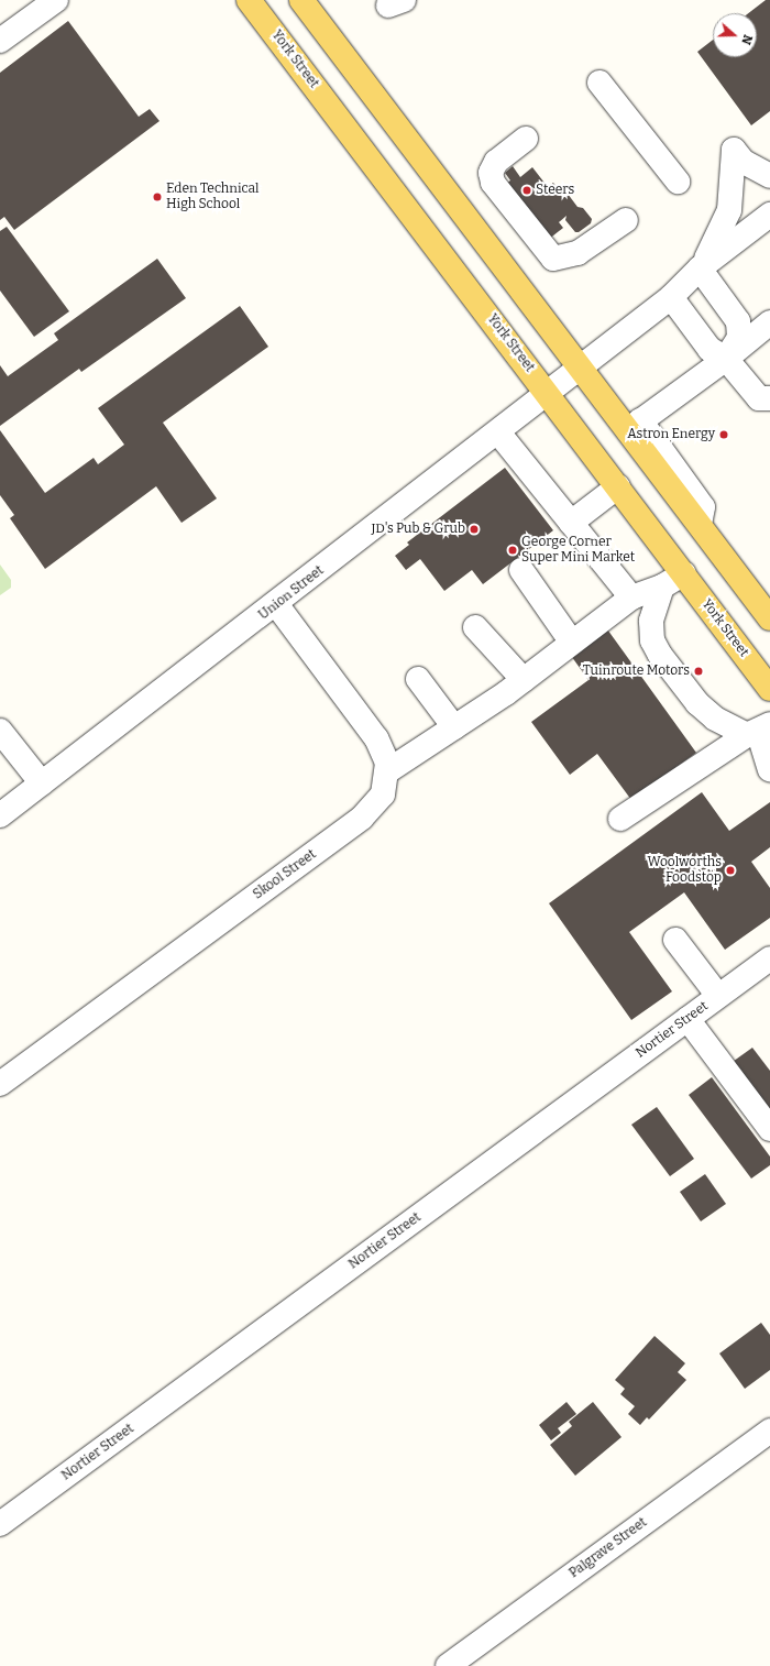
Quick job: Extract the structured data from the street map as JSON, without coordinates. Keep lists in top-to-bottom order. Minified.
{"streets":{"main road":["York Street"],"street":["Union Street","Skool Street","Nortier Street","Palgrave Street"]},"crossings":[["York Street","Union Street"],["Union Street","Skool Street"]],"places":["Steers","Eden Technical High School","Astron Energy","JD's Pub & Grub","George Corner Super Mini Market","Tuinroute Motors","Woolworths Foodstop"],"north":"right"}
